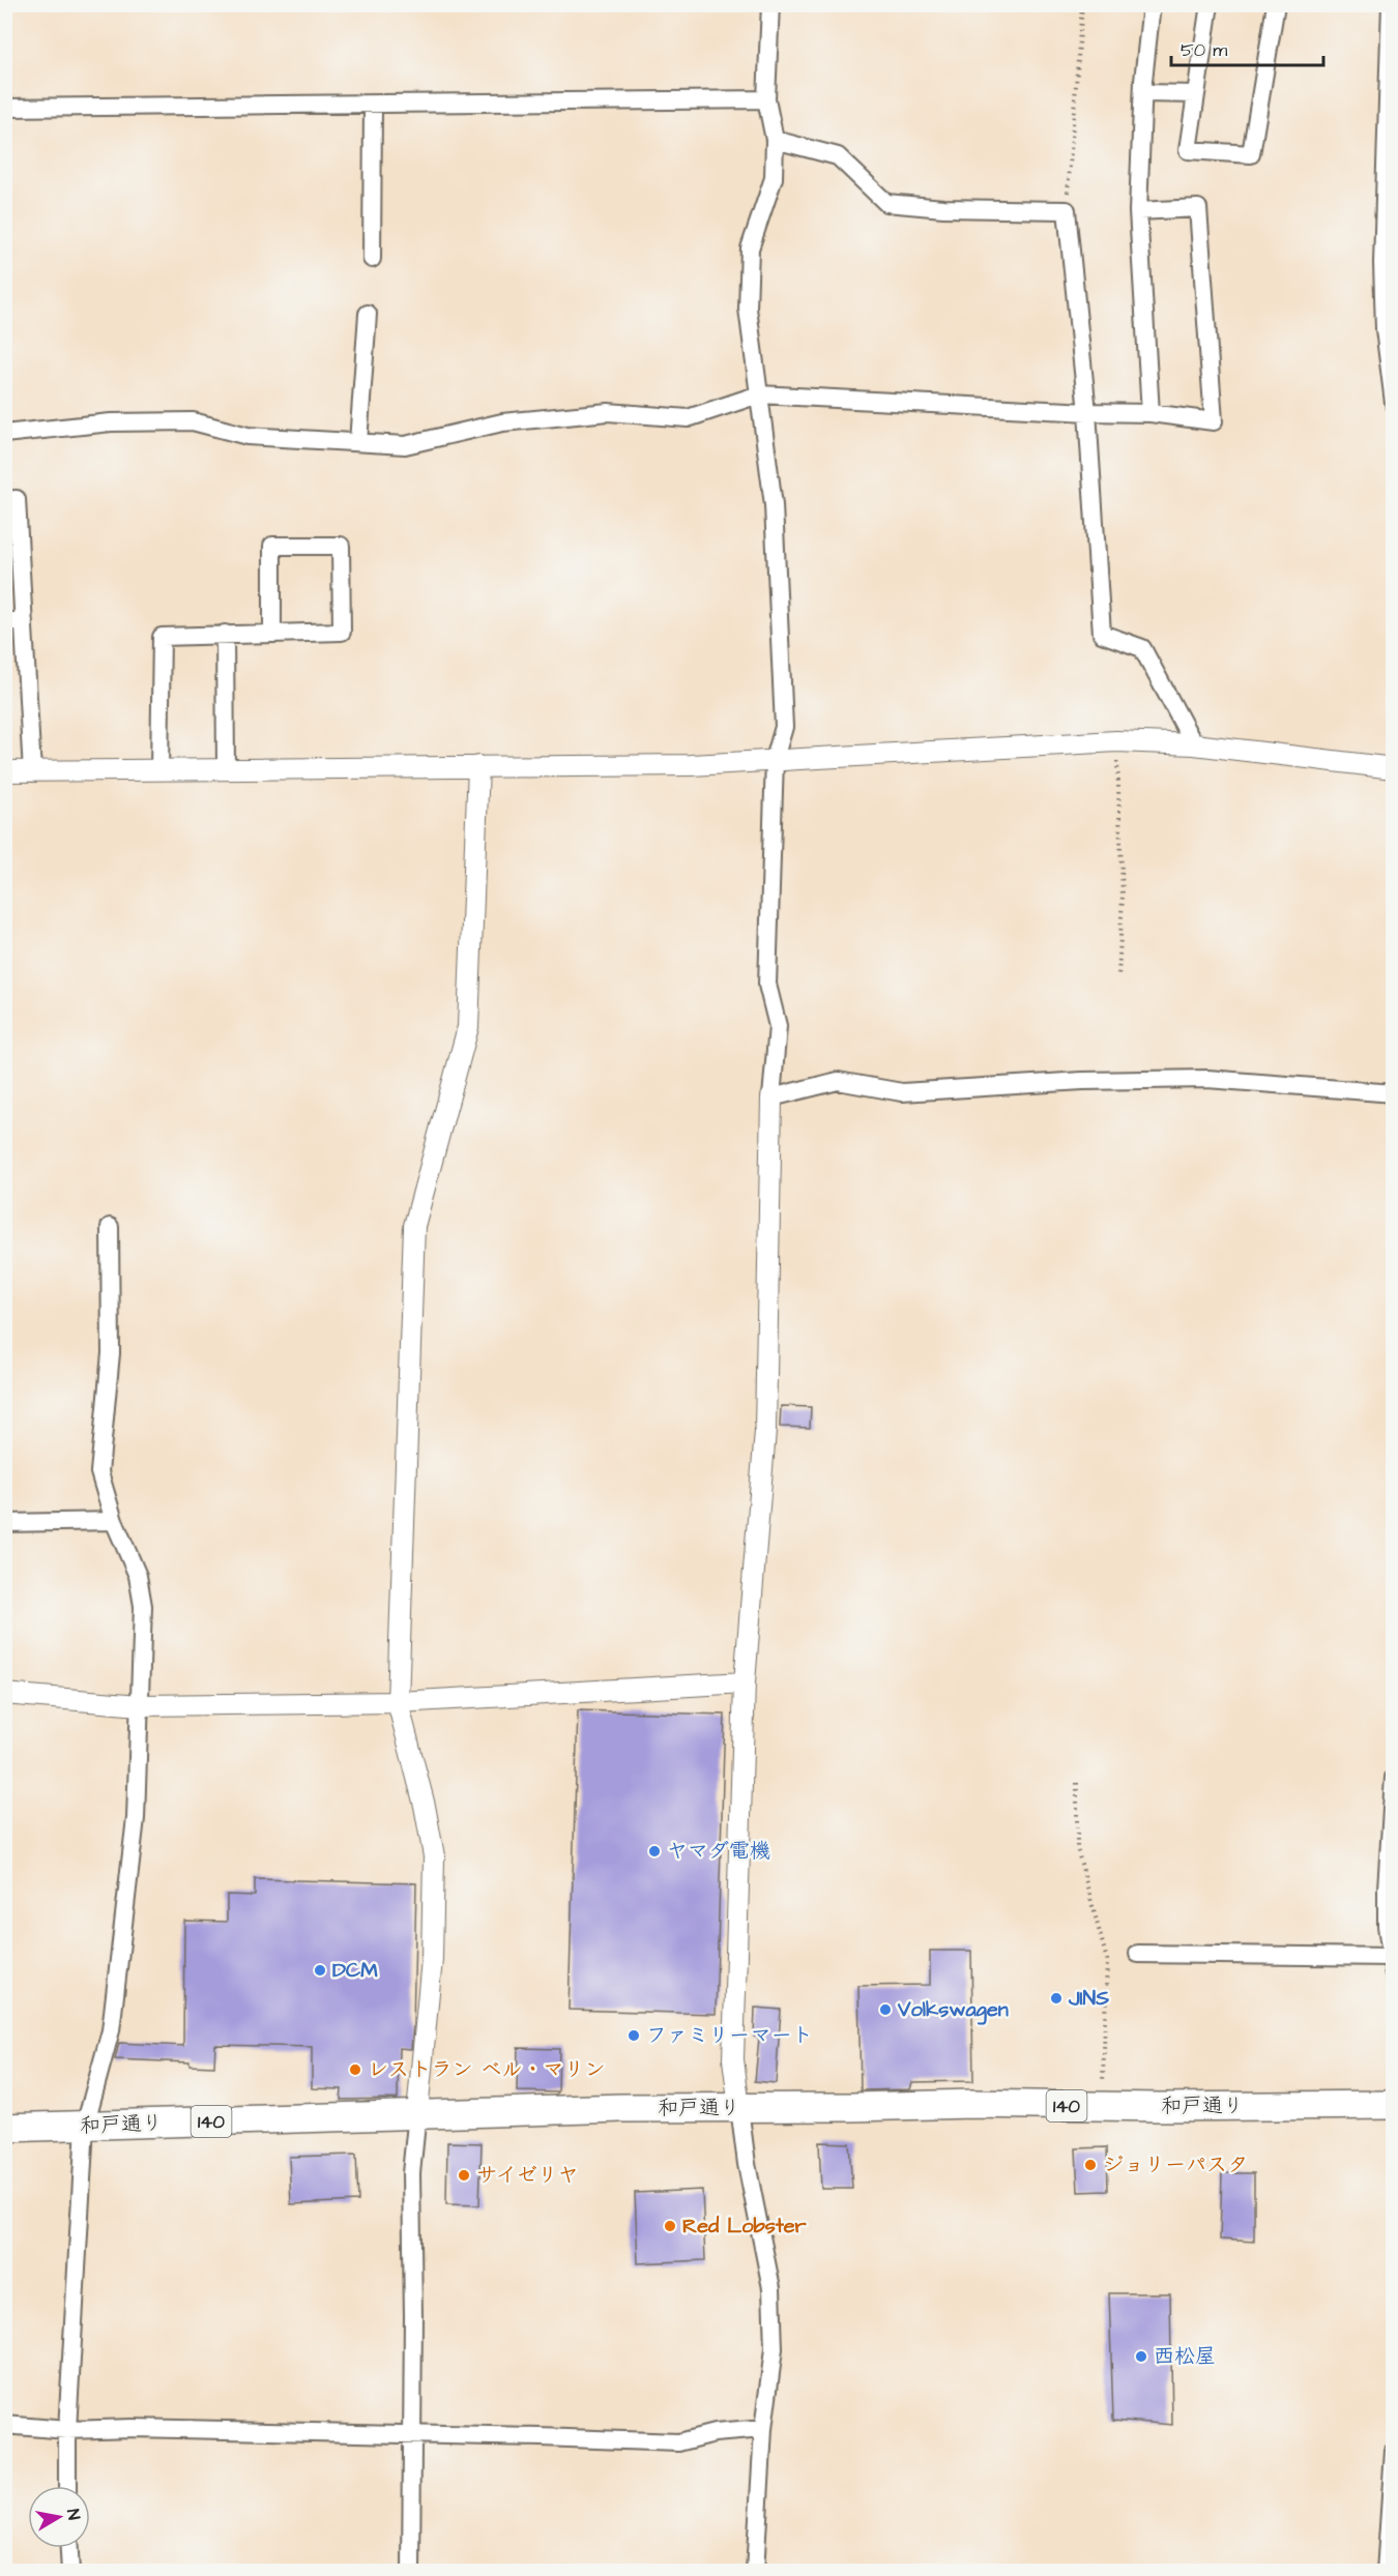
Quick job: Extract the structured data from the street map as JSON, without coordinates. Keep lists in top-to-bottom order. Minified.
{"streets":{"highway":["140","和戸通り"]},"places":["ヤマダ電機","DCM","JINS","Volkswagen","ファミリーマート","レストラン ベル・マリン","ジョリーパスタ","サイゼリヤ","Red Lobster","西松屋"],"scale_bar":"50 m","north":"right"}
